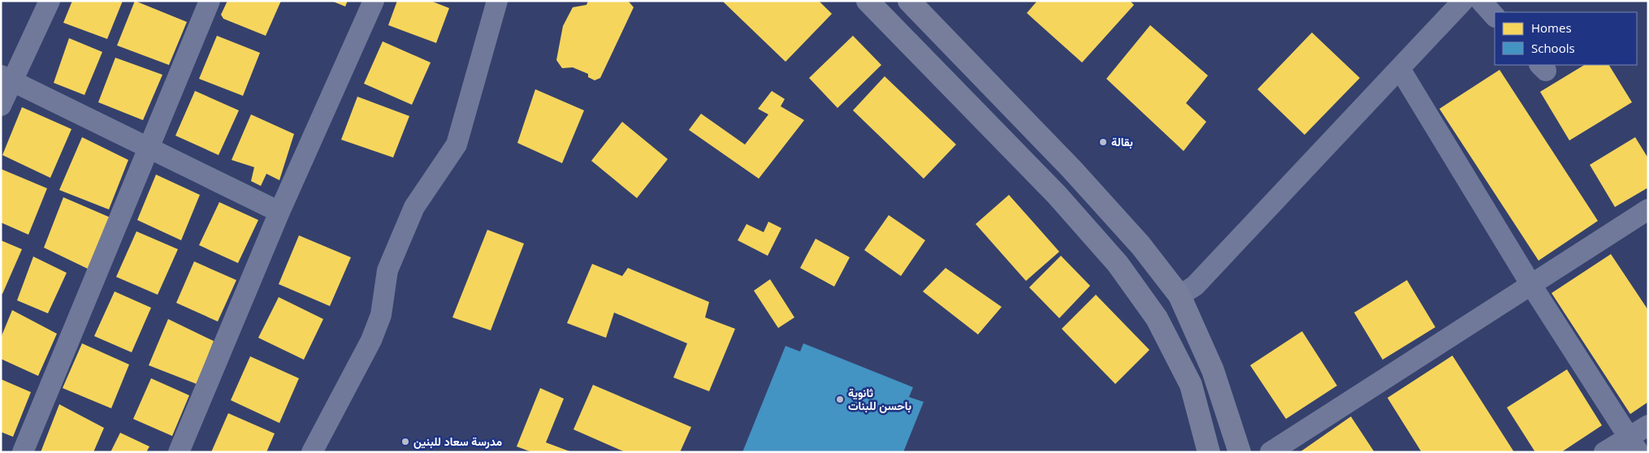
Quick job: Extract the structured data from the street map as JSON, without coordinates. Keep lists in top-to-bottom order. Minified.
{"places":["بقالة","ثانوية باحسن للبنات","مدرسة سعاد للبنين"],"legend":["Homes","Schools"]}
